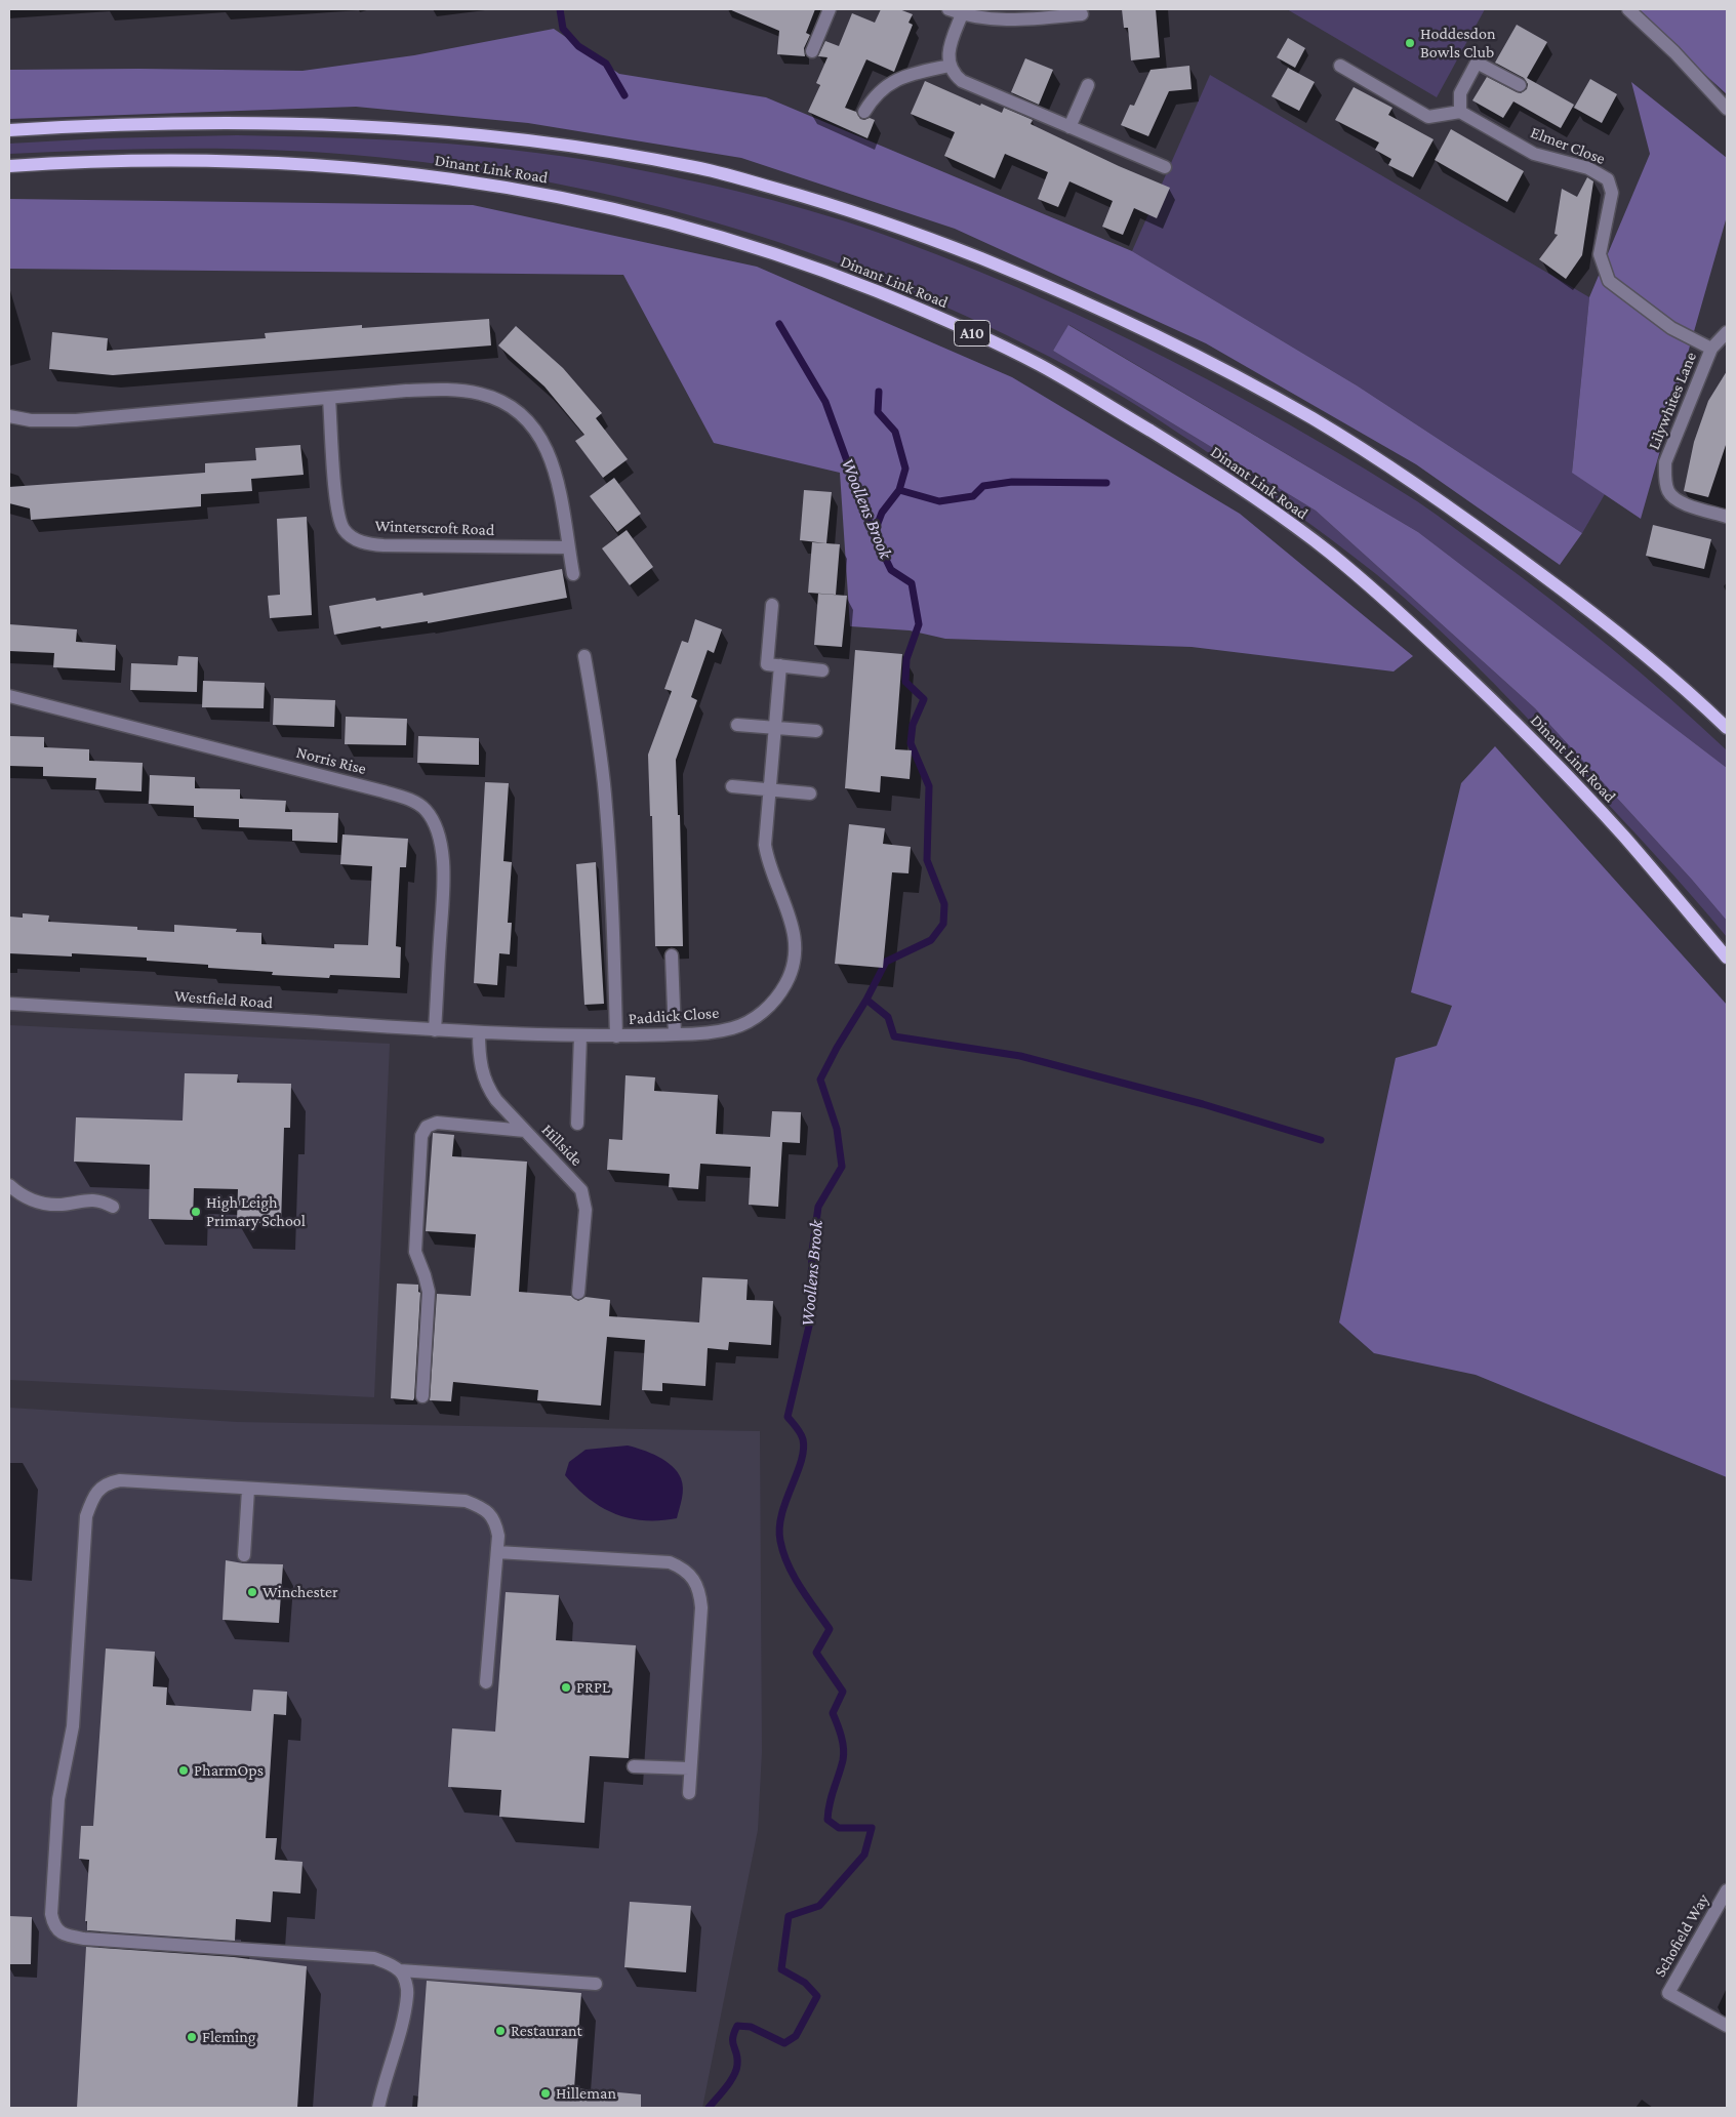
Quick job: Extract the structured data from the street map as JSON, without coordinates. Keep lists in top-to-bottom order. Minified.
{"streets":{"main road":["Dinant Link Road","A10"],"street":["Elmer Close","Lilywhites Lane","Winterscroft Road","Norris Rise","Westfield Road","Paddick Close","Hillside","Schofield Way"]},"crossings":[["Elmer Close","Lilywhites Lane"],["Norris Rise","Westfield Road"],["Norris Rise","Paddick Close"],["Westfield Road","Paddick Close"],["Paddick Close","Hillside"]],"water":["Woollens Brook"],"places":["Hoddesdon Bowls Club","High Leigh Primary School","Winchester","PRPL","PharmOps","Restaurant","Fleming","Hilleman"]}
